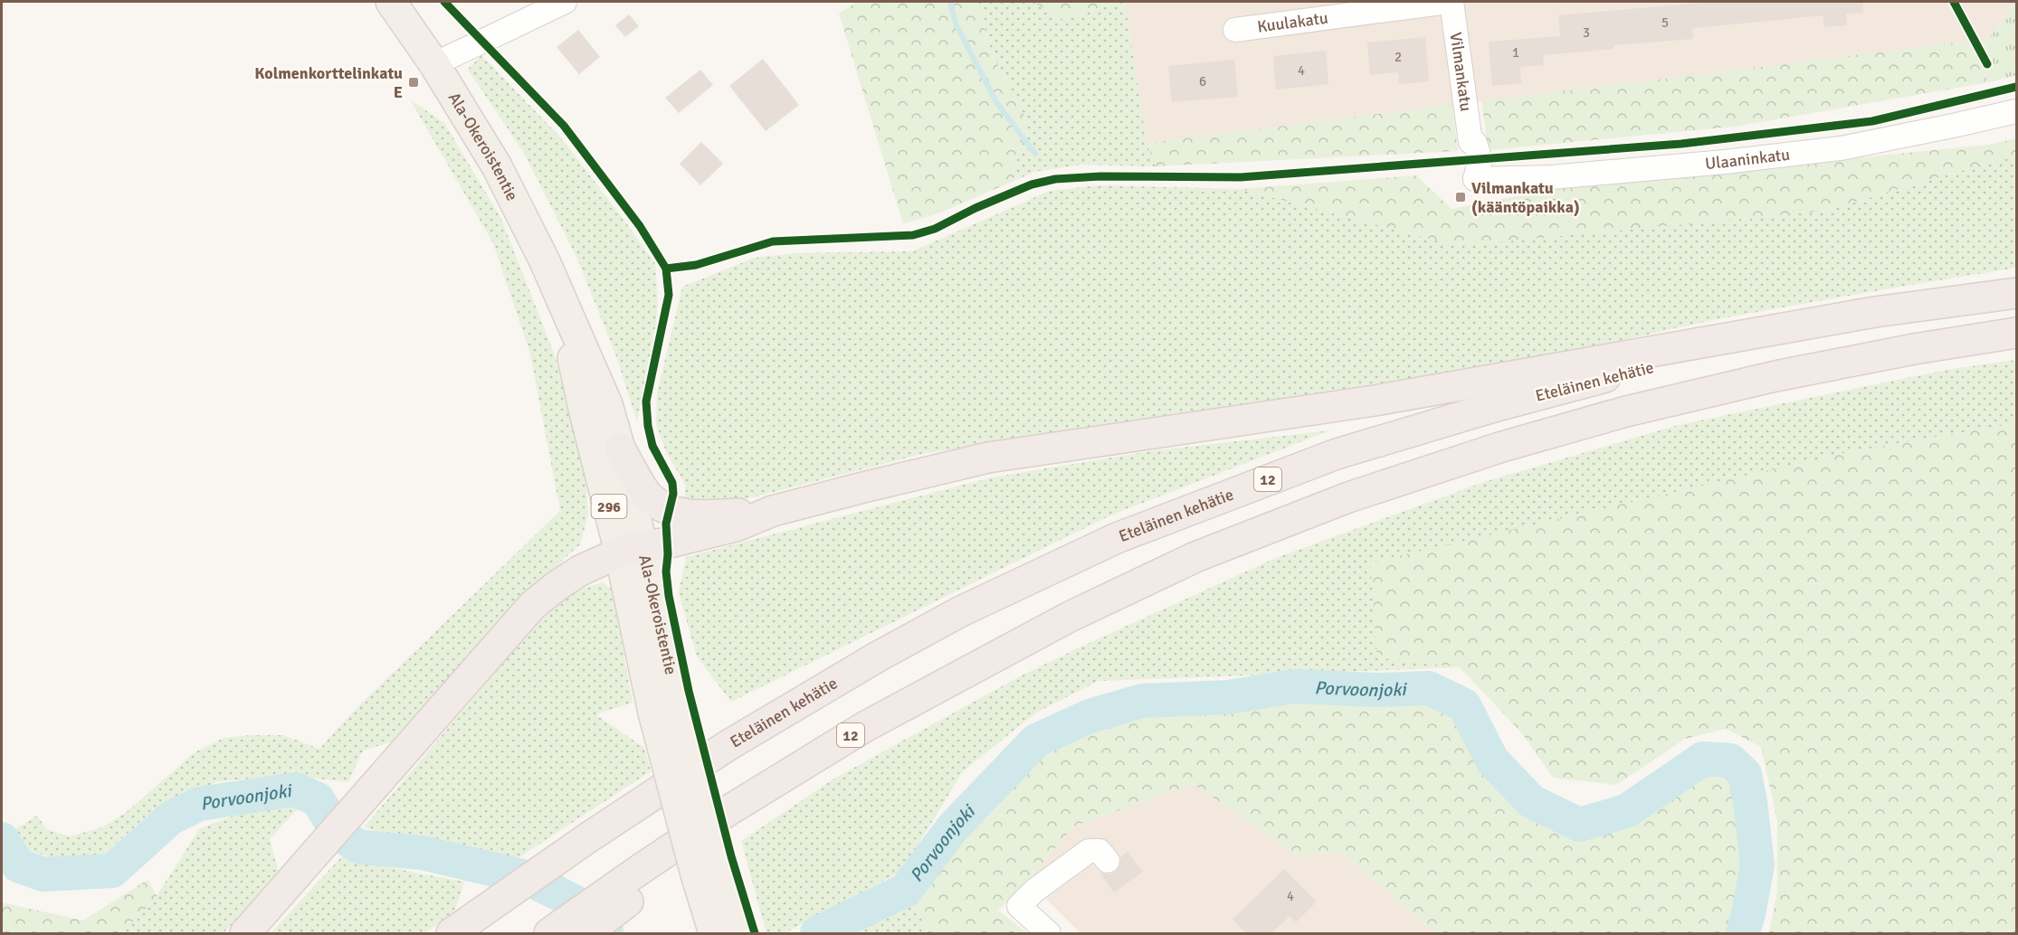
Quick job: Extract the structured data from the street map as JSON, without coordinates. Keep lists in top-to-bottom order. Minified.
{"streets":{"highway":["Eteläinen kehätie","12"],"main road":["Ala-Okeroistentie","296"],"street":["Kuulakatu","Vilmankatu","Ulaaninkatu"]},"crossings":[["Kuulakatu","Vilmankatu"],["Vilmankatu","Ulaaninkatu"]],"water":["Porvoonjoki"],"places":{"transit":["Kolmenkorttelinkatu E","Vilmankatu (kääntöpaikka)"]},"house_numbers":["5","3","1","2","4","6","4"]}
